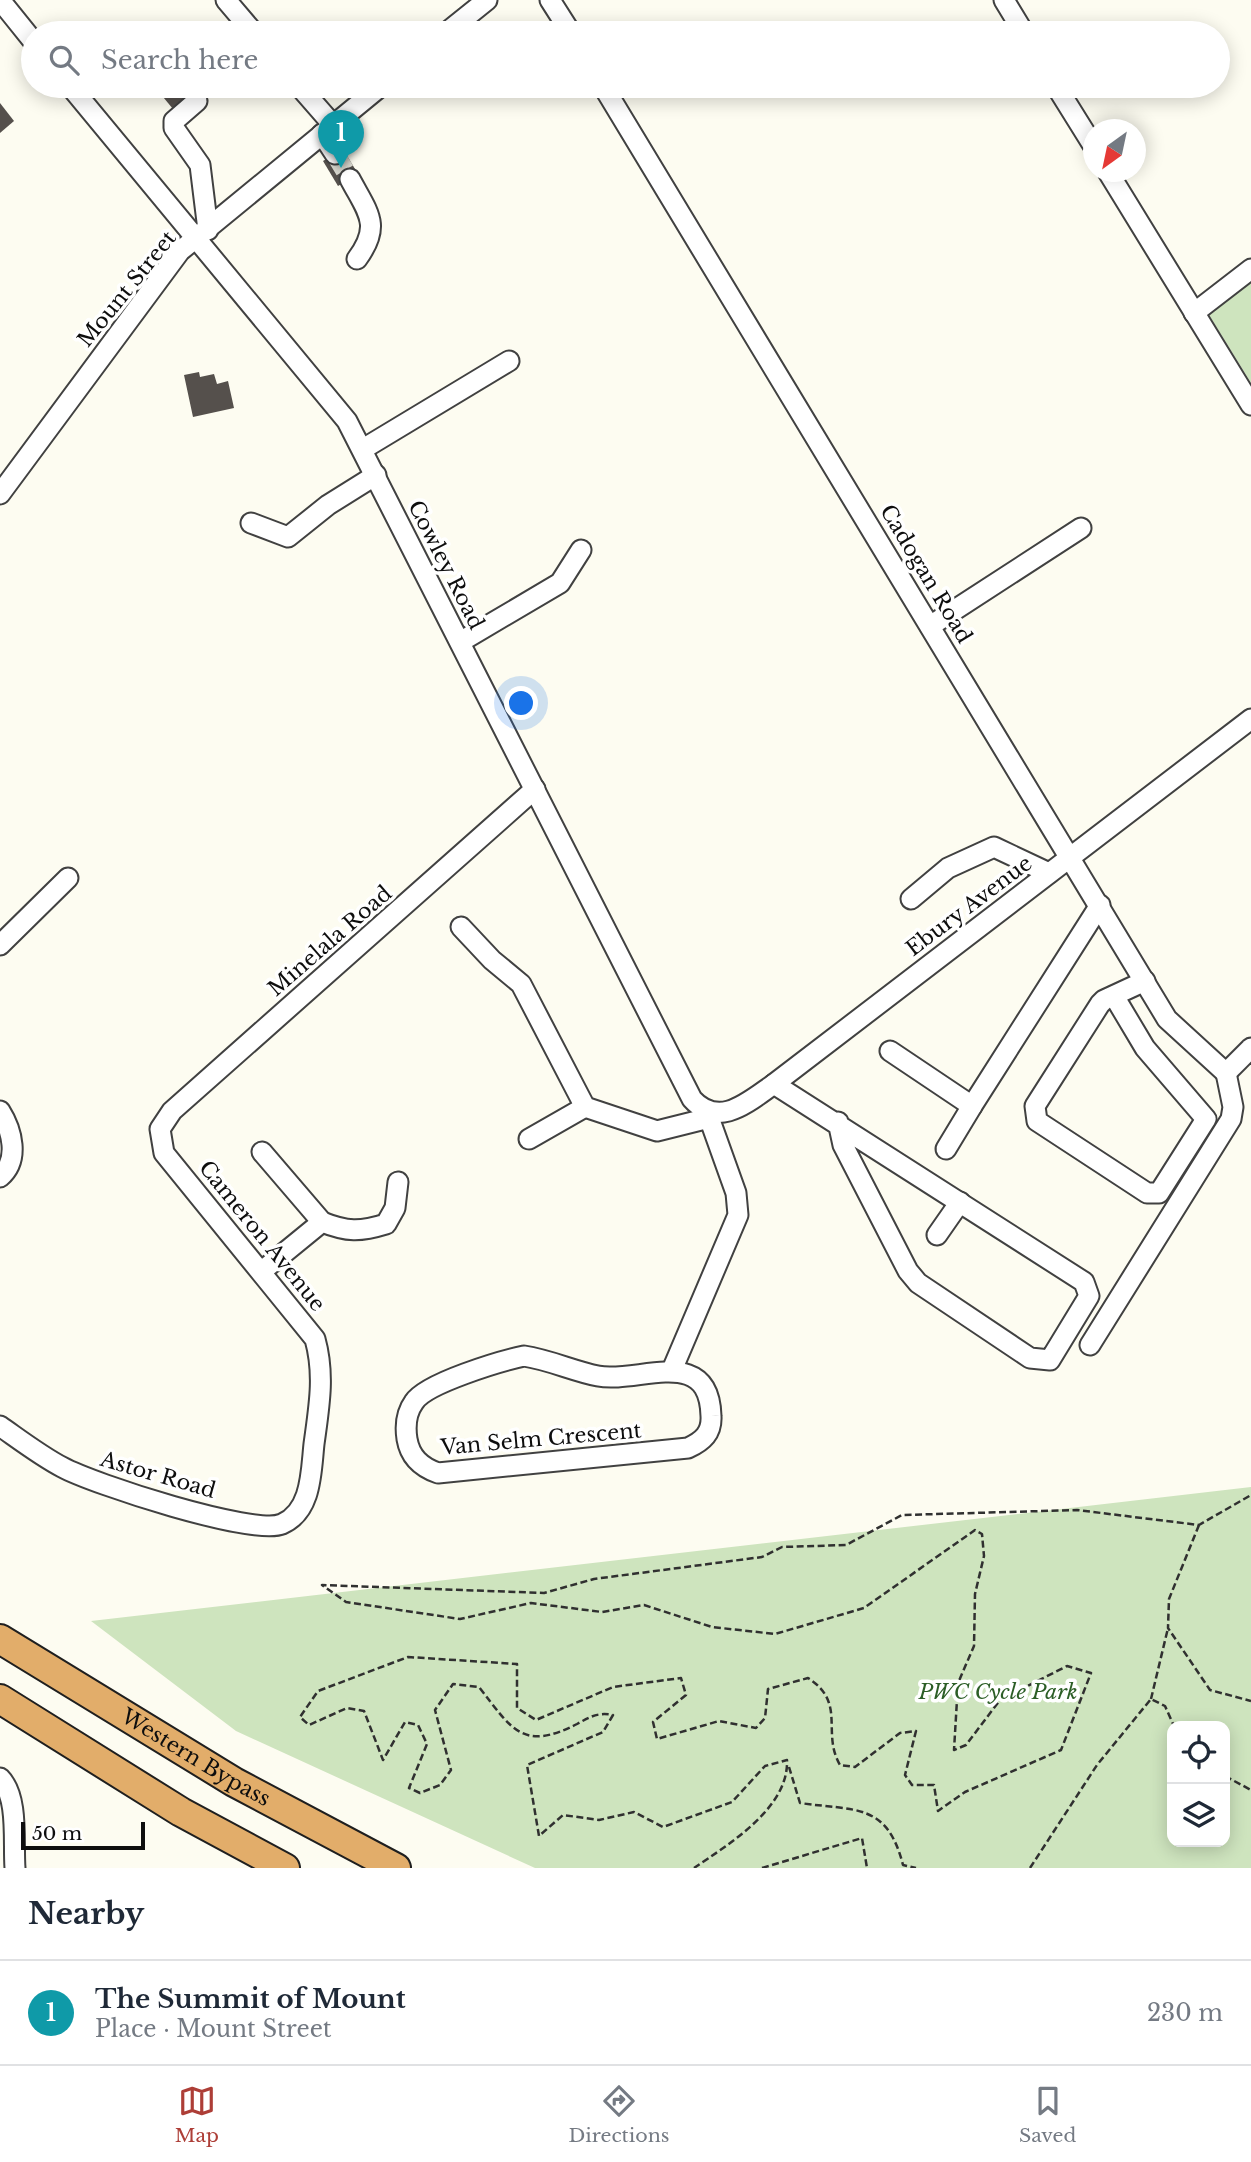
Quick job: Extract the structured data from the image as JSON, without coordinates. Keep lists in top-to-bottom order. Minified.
{"streets":{"highway":["Western Bypass"],"street":["Mount Street","Cowley Road","Cadogan Road","Ebury Avenue","Minelala Road","Cameron Avenue","Van Selm Crescent","Astor Road"]},"crossings":[["Mount Street","Cowley Road"],["Cowley Road","Ebury Avenue"],["Cowley Road","Minelala Road"],["Cadogan Road","Ebury Avenue"],["Minelala Road","Cameron Avenue"],["Cameron Avenue","Astor Road"]],"parks":["PWC Cycle Park"],"scale_bar":"50 m","north":"bottom left","page":{"search":"Search here","pins":"1","scale":"50 m","heading":"Nearby","list":[{"mark":"1","name":"The Summit of Mount","note":"Place · Mount Street","value":"230 m"}],"nav":["Map","Directions","Saved"]}}
